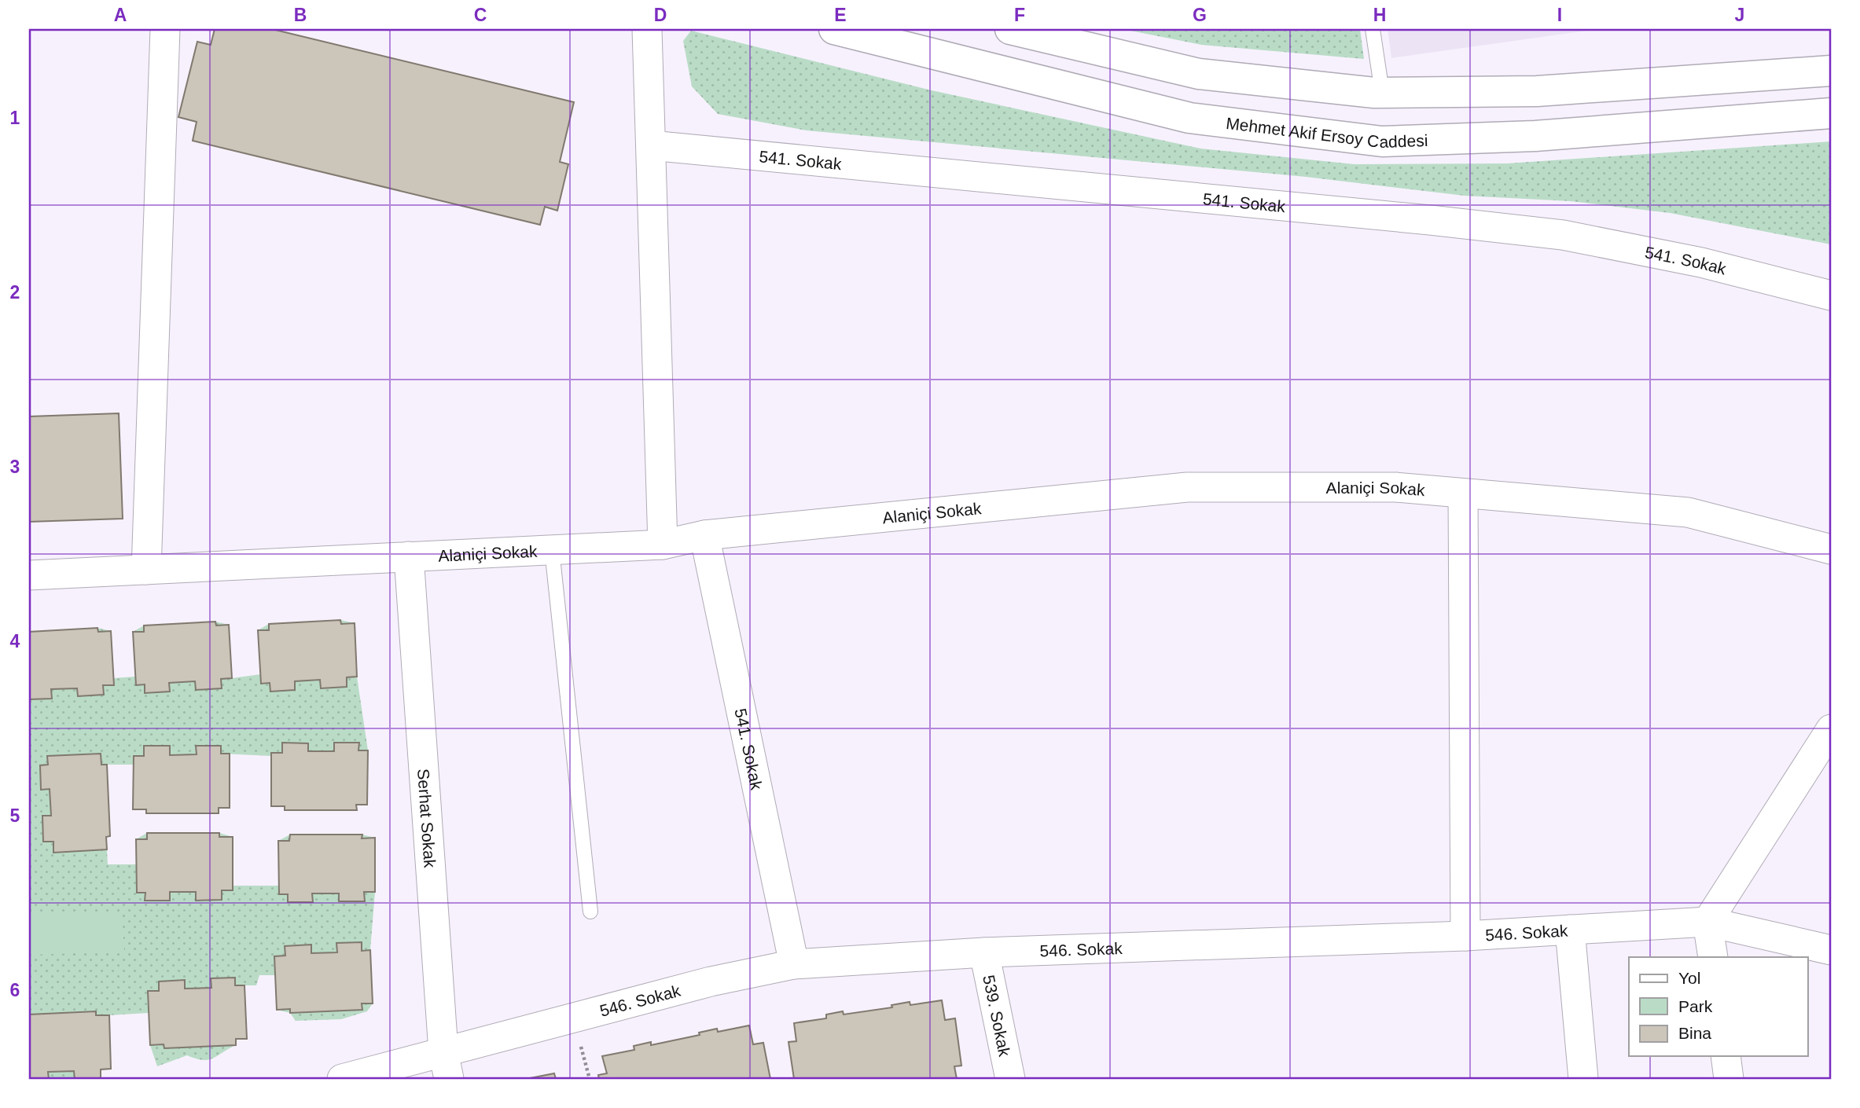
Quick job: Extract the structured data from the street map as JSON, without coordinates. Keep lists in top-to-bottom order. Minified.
{"streets":{"main road":["Mehmet Akif Ersoy Caddesi"],"street":["541. Sokak","Alaniçi Sokak","Serhat Sokak","546. Sokak","539. Sokak"]},"crossings":[["541. Sokak","Alaniçi Sokak"],["541. Sokak","546. Sokak"],["Alaniçi Sokak","Serhat Sokak"],["Serhat Sokak","546. Sokak"],["546. Sokak","539. Sokak"]],"legend":["Yol","Park","Bina"],"grid":{"columns":["A","B","C","D","E","F","G","H","I","J"],"rows":["1","2","3","4","5","6"]}}
